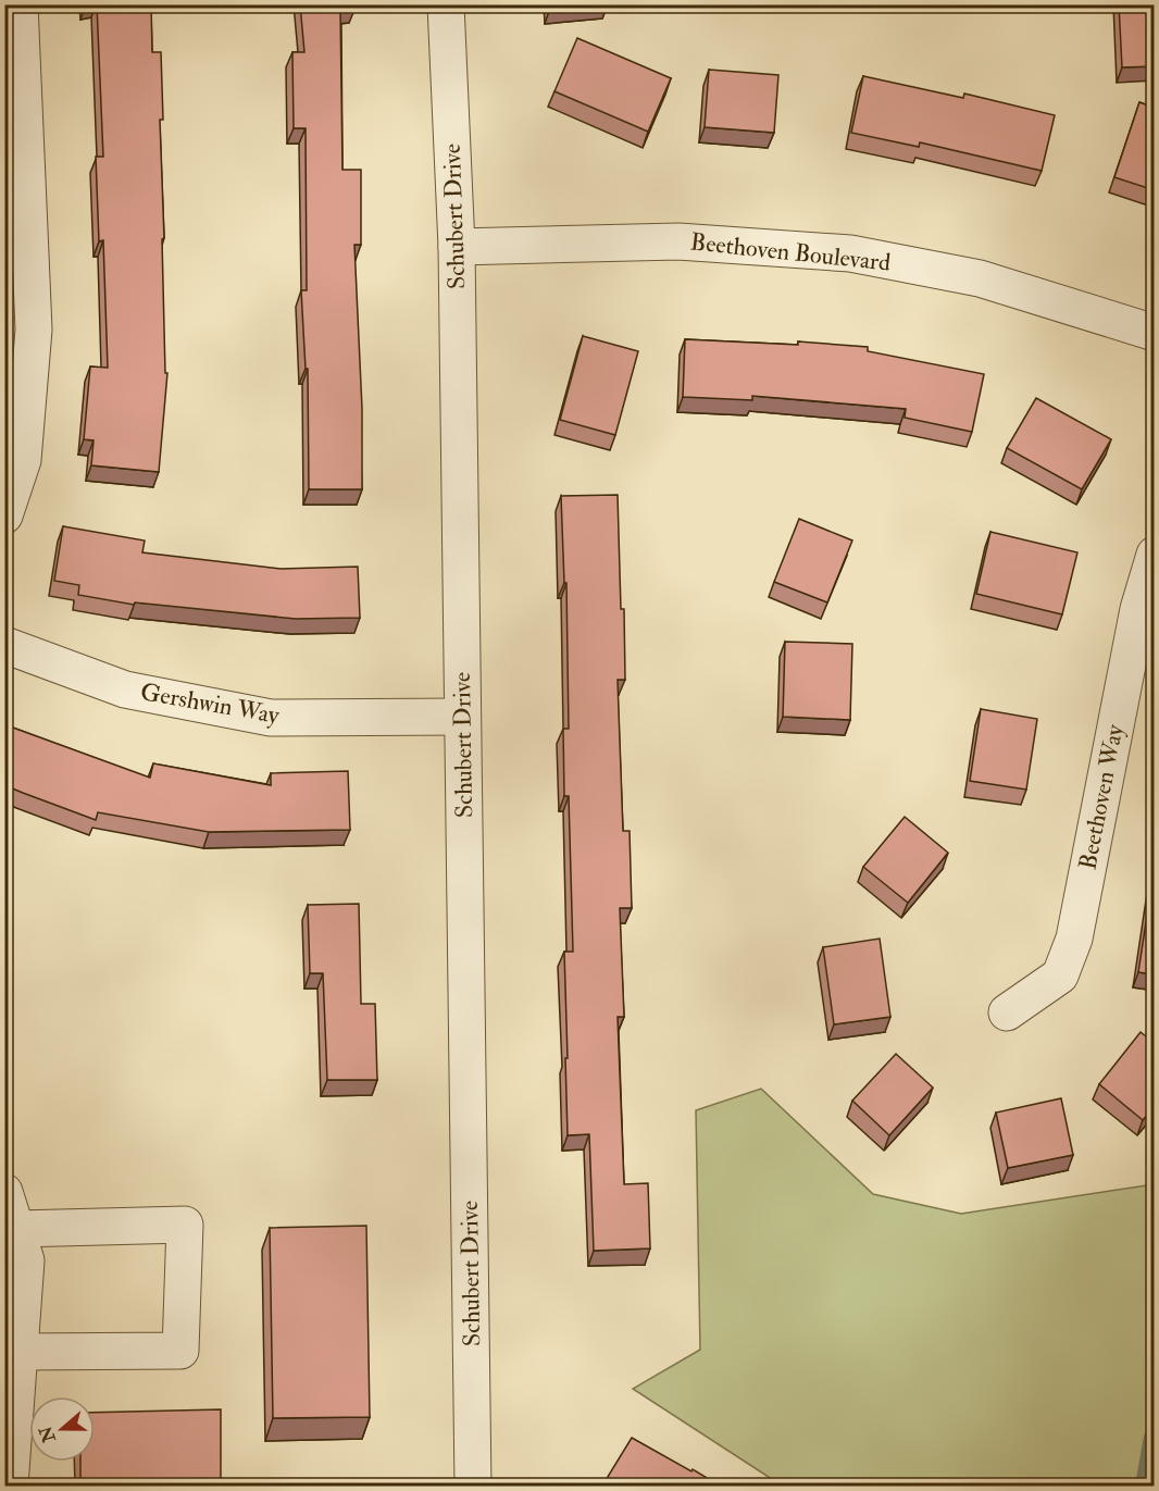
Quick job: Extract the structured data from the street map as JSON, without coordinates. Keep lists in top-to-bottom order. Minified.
{"streets":{"street":["Schubert Drive","Beethoven Boulevard","Gershwin Way","Beethoven Way"]},"crossings":[["Schubert Drive","Beethoven Boulevard"],["Schubert Drive","Gershwin Way"]],"north":"left"}
